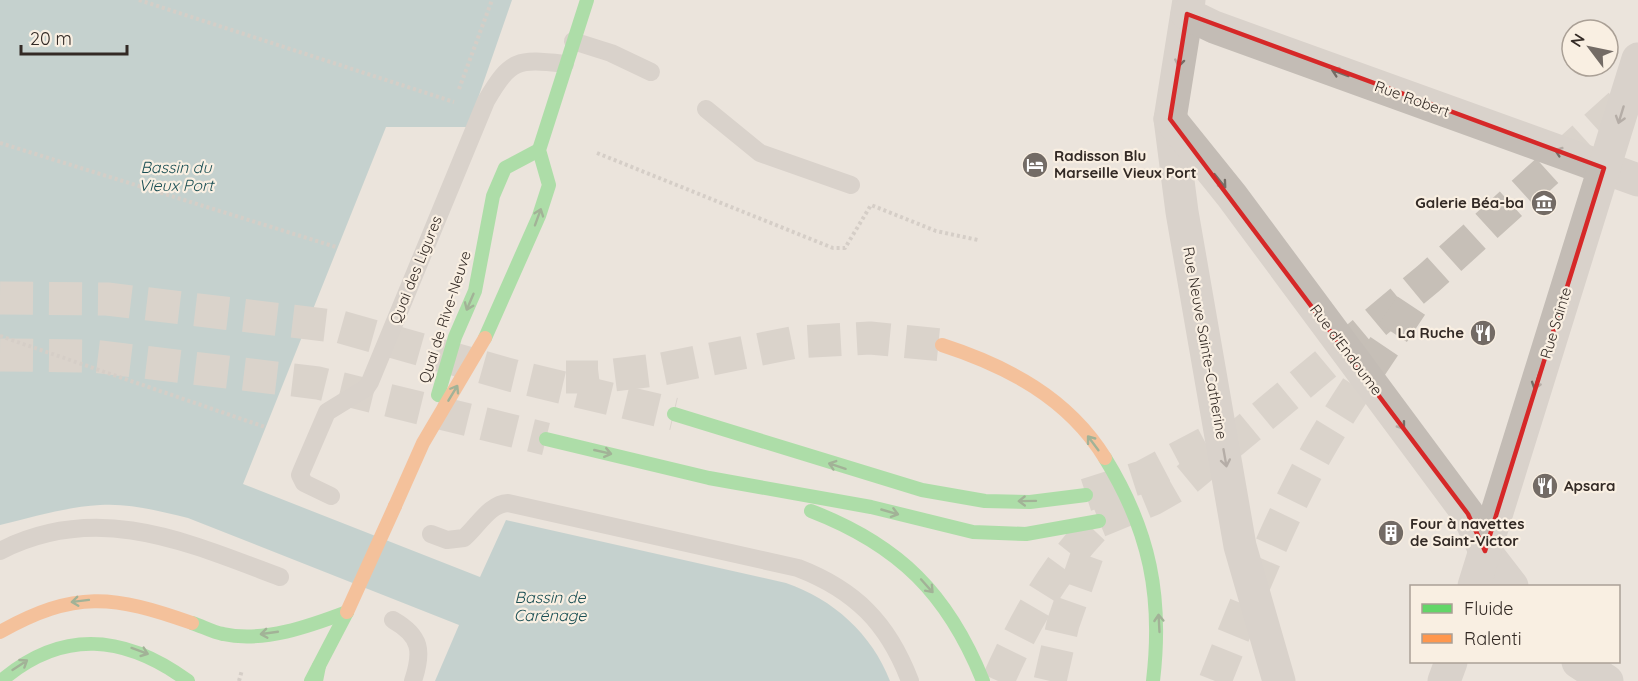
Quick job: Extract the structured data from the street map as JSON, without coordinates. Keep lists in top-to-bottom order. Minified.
{"streets":{"main road":["Quai de Rive-Neuve"],"street":["Rue Robert","Rue Sainte","Rue Neuve Sainte-Catherine","Rue d'Endoume"],"lane":["Quai des Ligures"]},"crossings":[["Rue Robert","Rue Sainte"],["Rue Robert","Rue Neuve Sainte-Catherine"],["Rue Sainte","Rue d'Endoume"],["Rue Neuve Sainte-Catherine","Rue d'Endoume"]],"one_way":["Rue Robert","Rue Sainte","Rue Neuve Sainte-Catherine","Rue d'Endoume"],"water":["Bassin du Vieux Port","Bassin de Carénage"],"places":{"hotel":["Radisson Blu Marseille Vieux Port"],"museum":["Galerie Béa-ba"],"restaurant":["La Ruche","Apsara"],"building":["Four à navettes de Saint-Victor"]},"legend":["Fluide","Ralenti"],"scale_bar":"20 m","north":"top left"}
